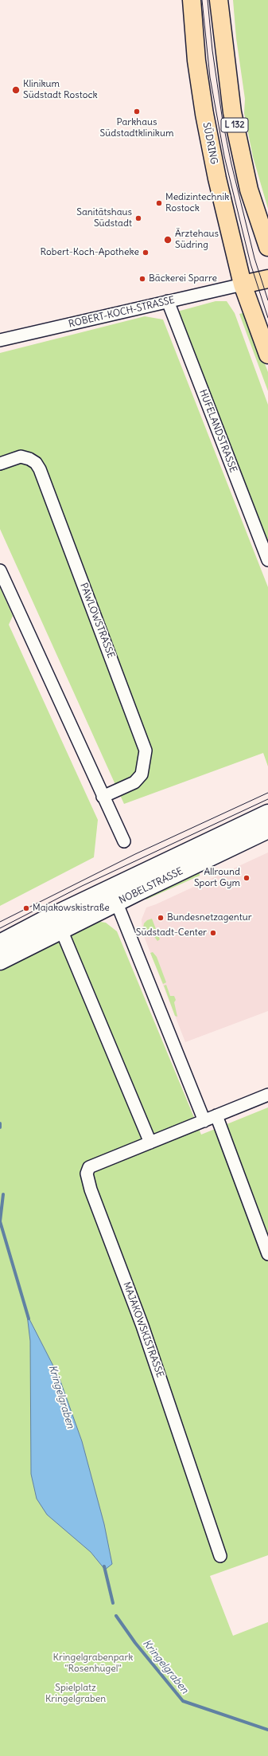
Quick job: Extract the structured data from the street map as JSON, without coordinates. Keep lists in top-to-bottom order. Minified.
{"streets":{"main road":["L 132","SÜDRING","NOBELSTRASSE"],"street":["ROBERT-KOCH-STRASSE","HUFELANDSTRASSE","PAWLOWSTRASSE","MAJAKOWSKISTRASSE"]},"crossings":[["SÜDRING","ROBERT-KOCH-STRASSE"],["ROBERT-KOCH-STRASSE","HUFELANDSTRASSE"]],"water":["Kringelgraben"],"parks":["Kringelgrabenpark \"Rosenhügel\"","Spielplatz Kringelgraben"],"places":["Klinikum Südstadt Rostock","Parkhaus Südstadtklinikum","Medizintechnik Rostock","Sanitätshaus Südstadt","Ärztehaus Südring","Robert-Koch-Apotheke","Bäckerei Sparre","Allround Sport Gym","Majakowskistraße","Bundesnetzagentur","Südstadt-Center"]}
